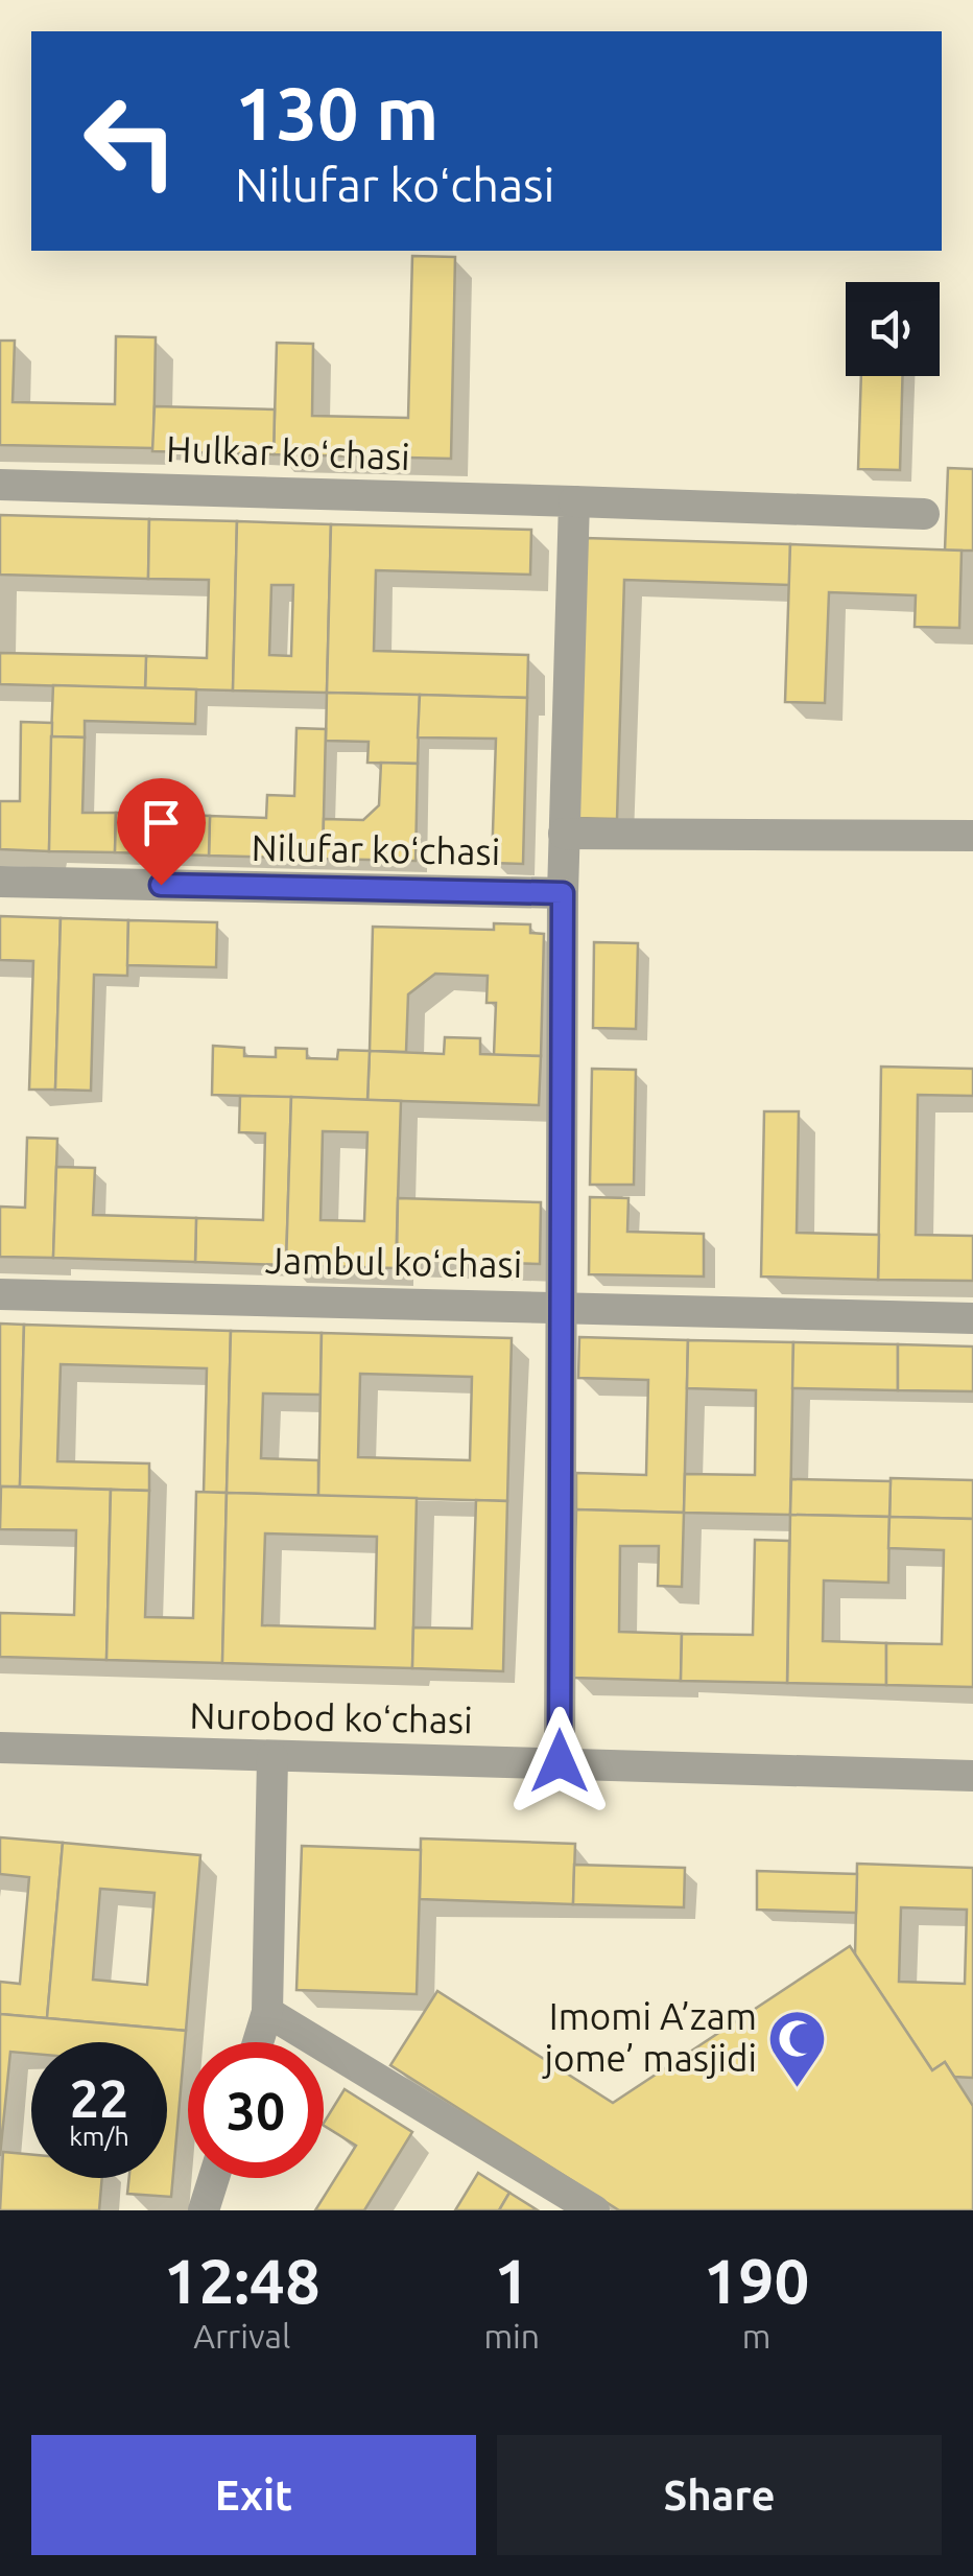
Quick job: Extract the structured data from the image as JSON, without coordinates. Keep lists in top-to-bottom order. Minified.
{"streets":{"street":["Hulkar koʻchasi","Nilufar koʻchasi","Jambul koʻchasi","Nurobod koʻchasi"]},"places":{"mosque":["Imomi A’zam jome’ masjidi"]},"page":{"turn":["130 m","Nilufar koʻchasi"],"speed":"22 km/h","limit":"30","eta":["12:48","Arrival","1","min","190","m"],"buttons":["Exit","Share"]}}
